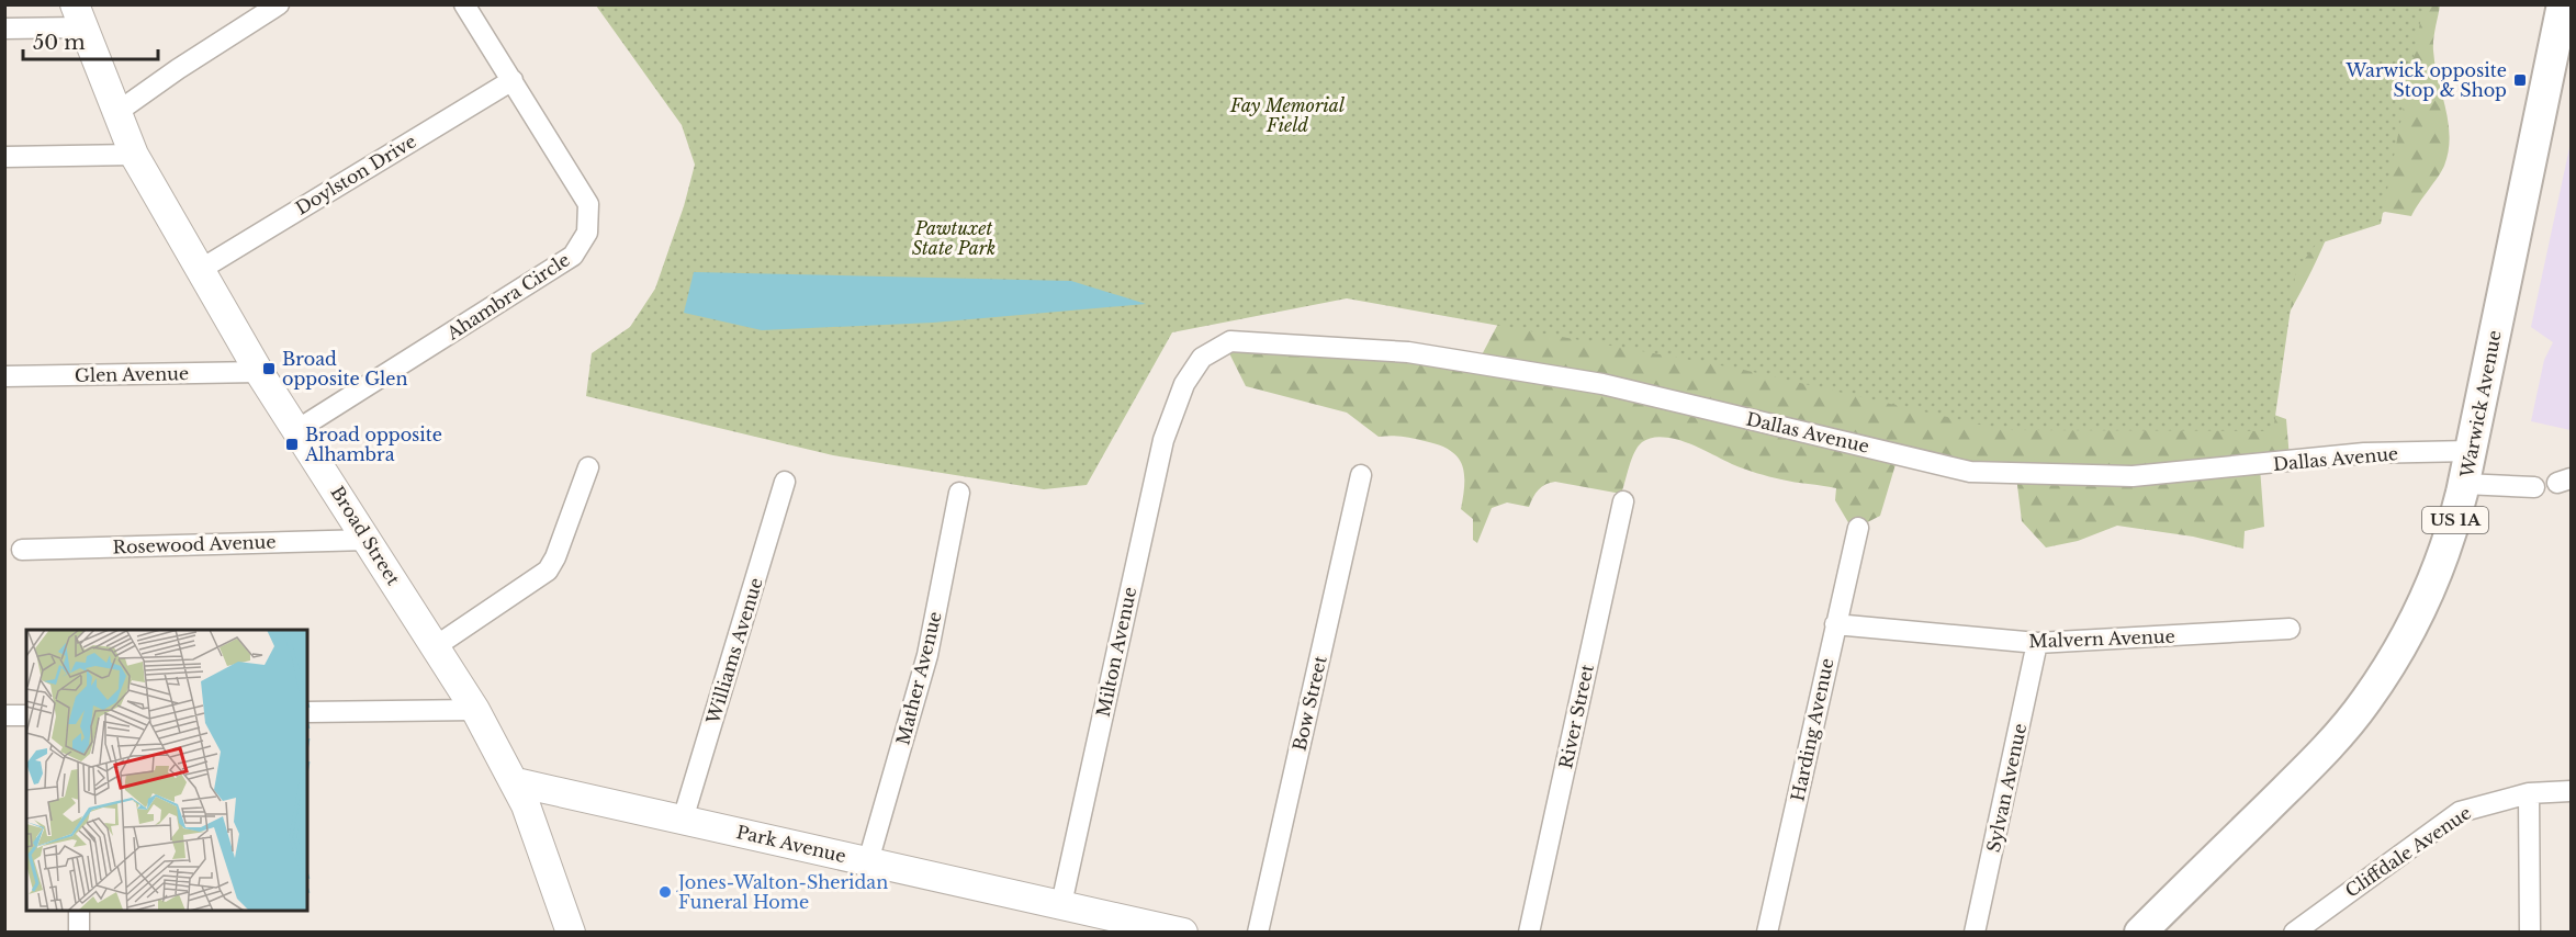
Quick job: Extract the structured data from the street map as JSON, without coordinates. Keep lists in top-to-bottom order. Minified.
{"streets":{"main road":["Warwick Avenue","US 1A","Broad Street","Park Avenue"],"street":["Doylston Drive","Ahambra Circle","Glen Avenue","Dallas Avenue","Rosewood Avenue","Malvern Avenue","Williams Avenue","Milton Avenue","Mather Avenue","Bow Street","River Street","Harding Avenue","Sylvan Avenue","Cliffdale Avenue"]},"crossings":[["Doylston Drive","Ahambra Circle"],["Doylston Drive","Broad Street"],["Ahambra Circle","Broad Street"],["Glen Avenue","Broad Street"],["Warwick Avenue","Dallas Avenue"],["Dallas Avenue","Milton Avenue"],["Broad Street","Rosewood Avenue"],["Broad Street","Park Avenue"],["Malvern Avenue","Harding Avenue"],["Malvern Avenue","Sylvan Avenue"],["Williams Avenue","Park Avenue"],["Milton Avenue","Park Avenue"],["Mather Avenue","Park Avenue"]],"parks":["Fay Memorial Field","Pawtuxet State Park"],"places":{"transit":["Warwick opposite Stop & Shop","Broad opposite Glen","Broad opposite Alhambra"],"other":["Jones-Walton-Sheridan Funeral Home"]},"scale_bar":"50 m"}
